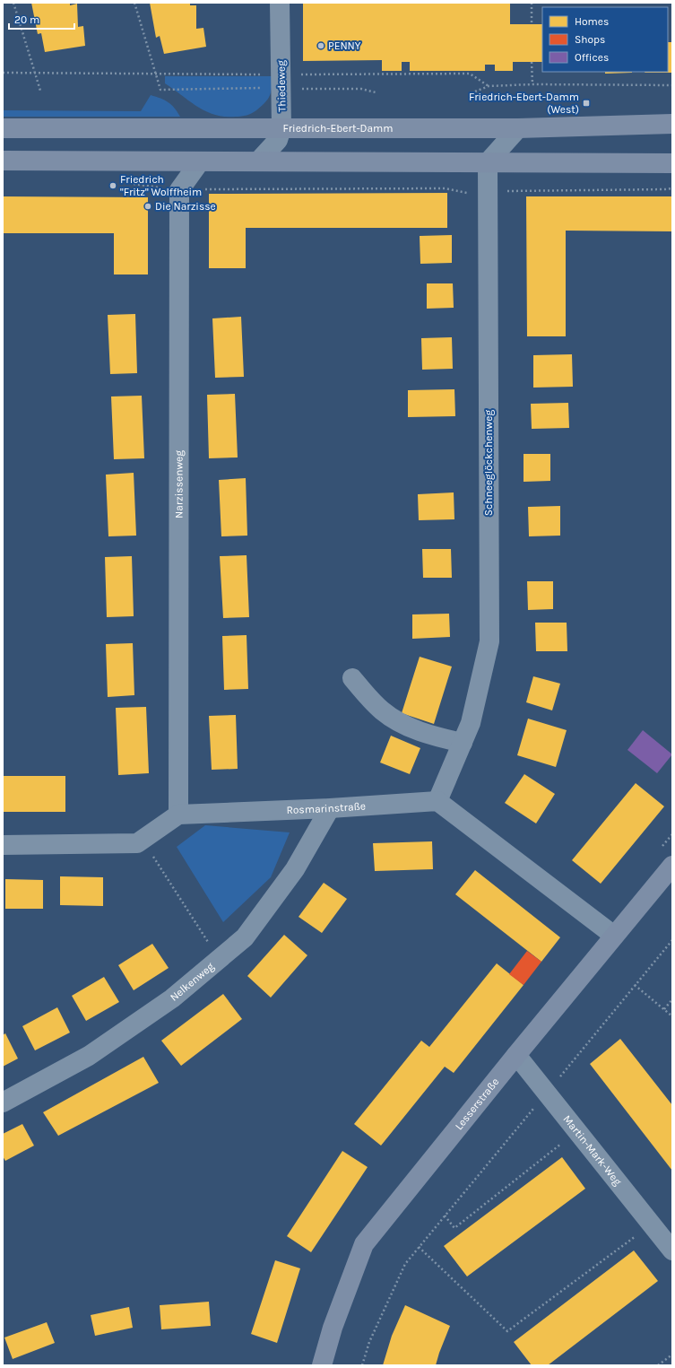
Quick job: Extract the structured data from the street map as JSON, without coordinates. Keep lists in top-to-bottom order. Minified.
{"streets":{"main road":["Friedrich-Ebert-Damm","Lesserstraße"],"street":["Thiedeweg","Schneeglöckchenweg","Narzissenweg","Rosmarinstraße","Nelkenweg","Martin-Mark-Weg"]},"crossings":[["Thiedeweg","Friedrich-Ebert-Damm"],["Schneeglöckchenweg","Rosmarinstraße"],["Narzissenweg","Rosmarinstraße"],["Rosmarinstraße","Nelkenweg"],["Lesserstraße","Martin-Mark-Weg"]],"places":{"other":["PENNY","Friedrich \"Fritz\" Wolffheim","Die Narzisse"],"transit":["Friedrich-Ebert-Damm (West)"]},"legend":["Homes","Shops","Offices"],"scale_bar":"20 m"}
